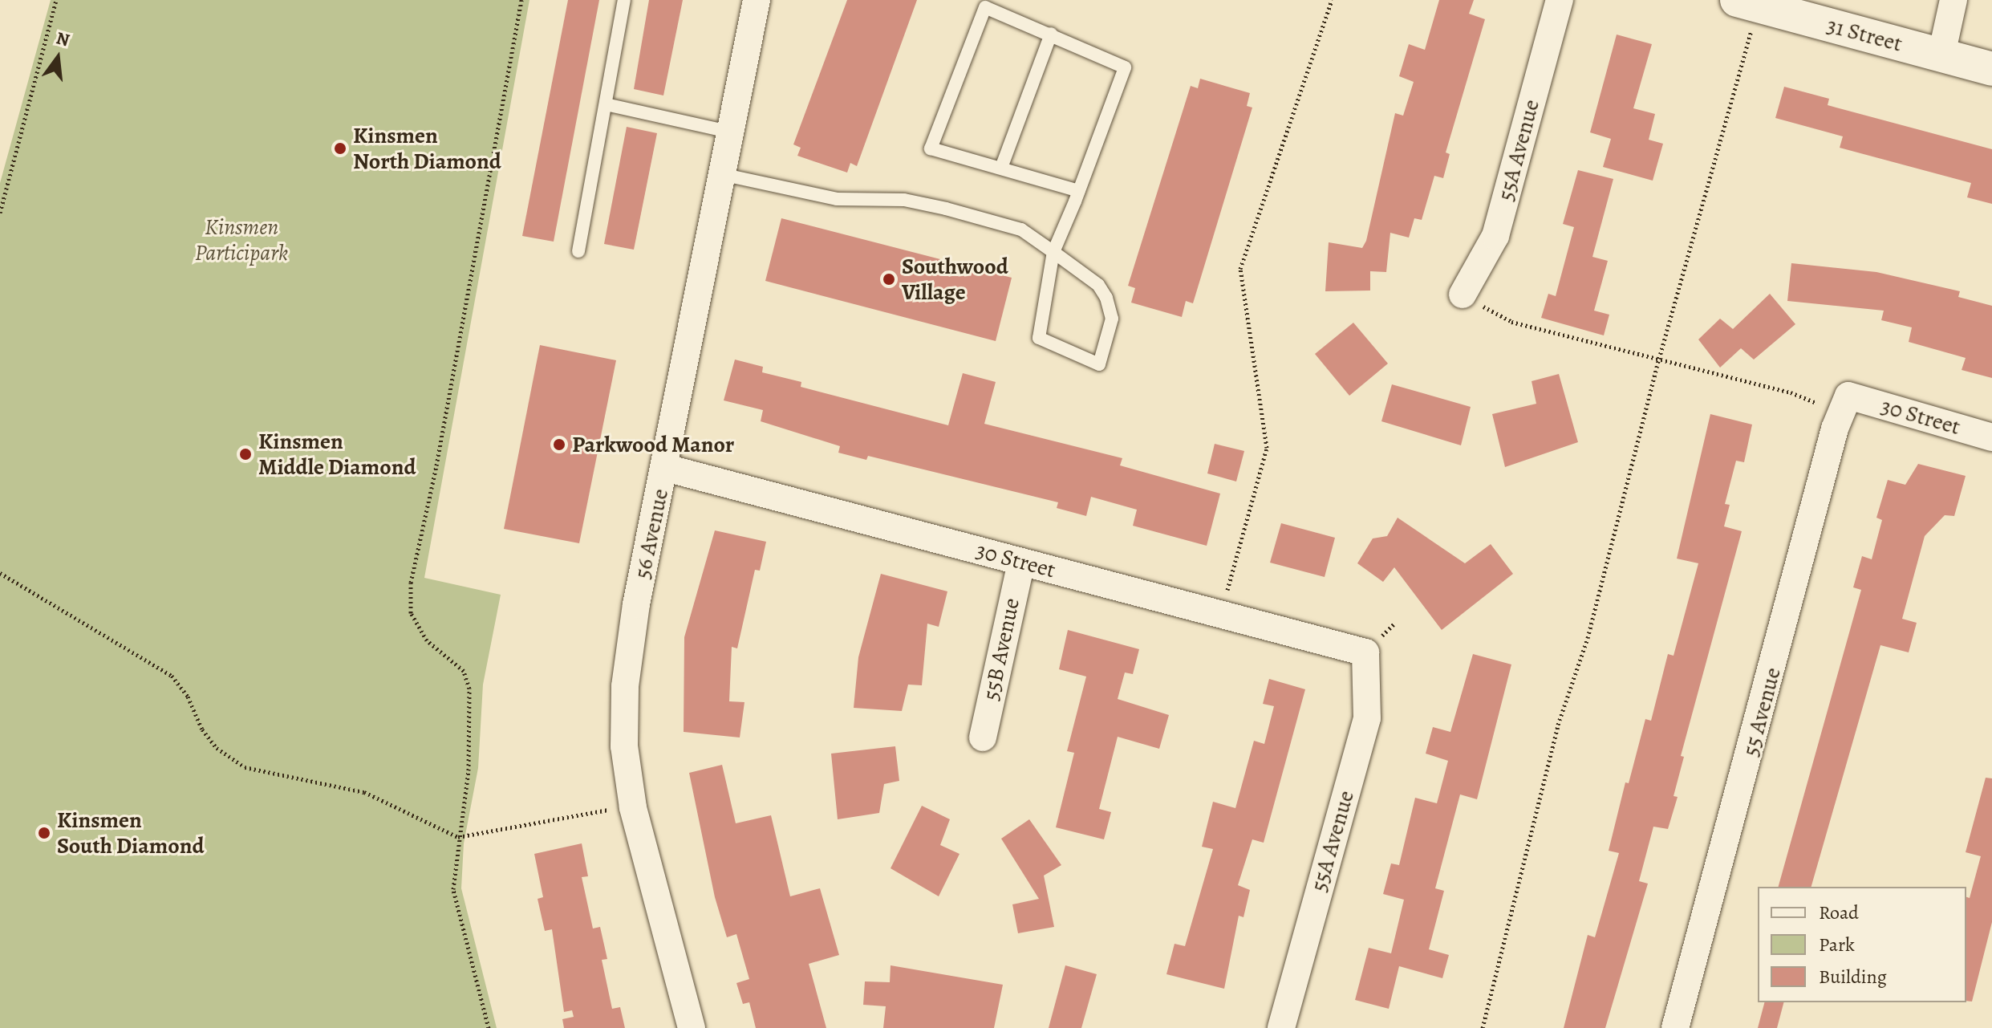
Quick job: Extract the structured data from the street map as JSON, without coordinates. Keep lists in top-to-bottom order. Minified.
{"streets":{"street":["31 Street","55A Avenue","30 Street","56 Avenue","55B Avenue","55 Avenue"]},"crossings":[["55A Avenue","30 Street"],["30 Street","56 Avenue"],["30 Street","55B Avenue"],["30 Street","55 Avenue"]],"parks":["Kinsmen Participark"],"places":["Kinsmen North Diamond","Southwood Village","Parkwood Manor","Kinsmen Middle Diamond","Kinsmen South Diamond"],"legend":["Road","Park","Building"],"north":"top"}
